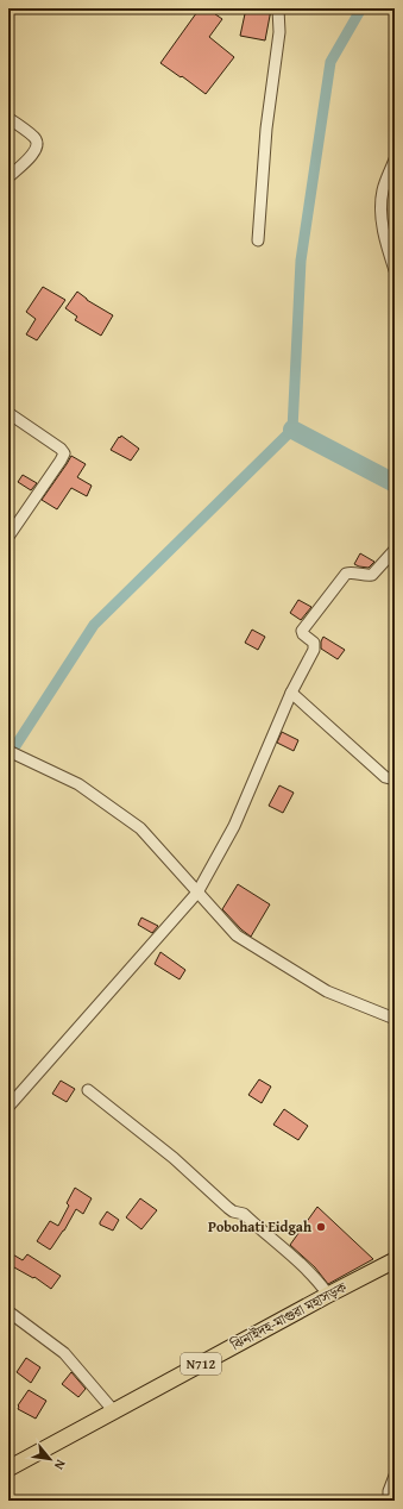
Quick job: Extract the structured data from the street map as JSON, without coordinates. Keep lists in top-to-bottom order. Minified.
{"streets":{"highway":["ঝিনাইদহ-মাগুরা মহাসড়ক","N712"]},"places":["Pobohati Eidgah"],"north":"bottom right"}
